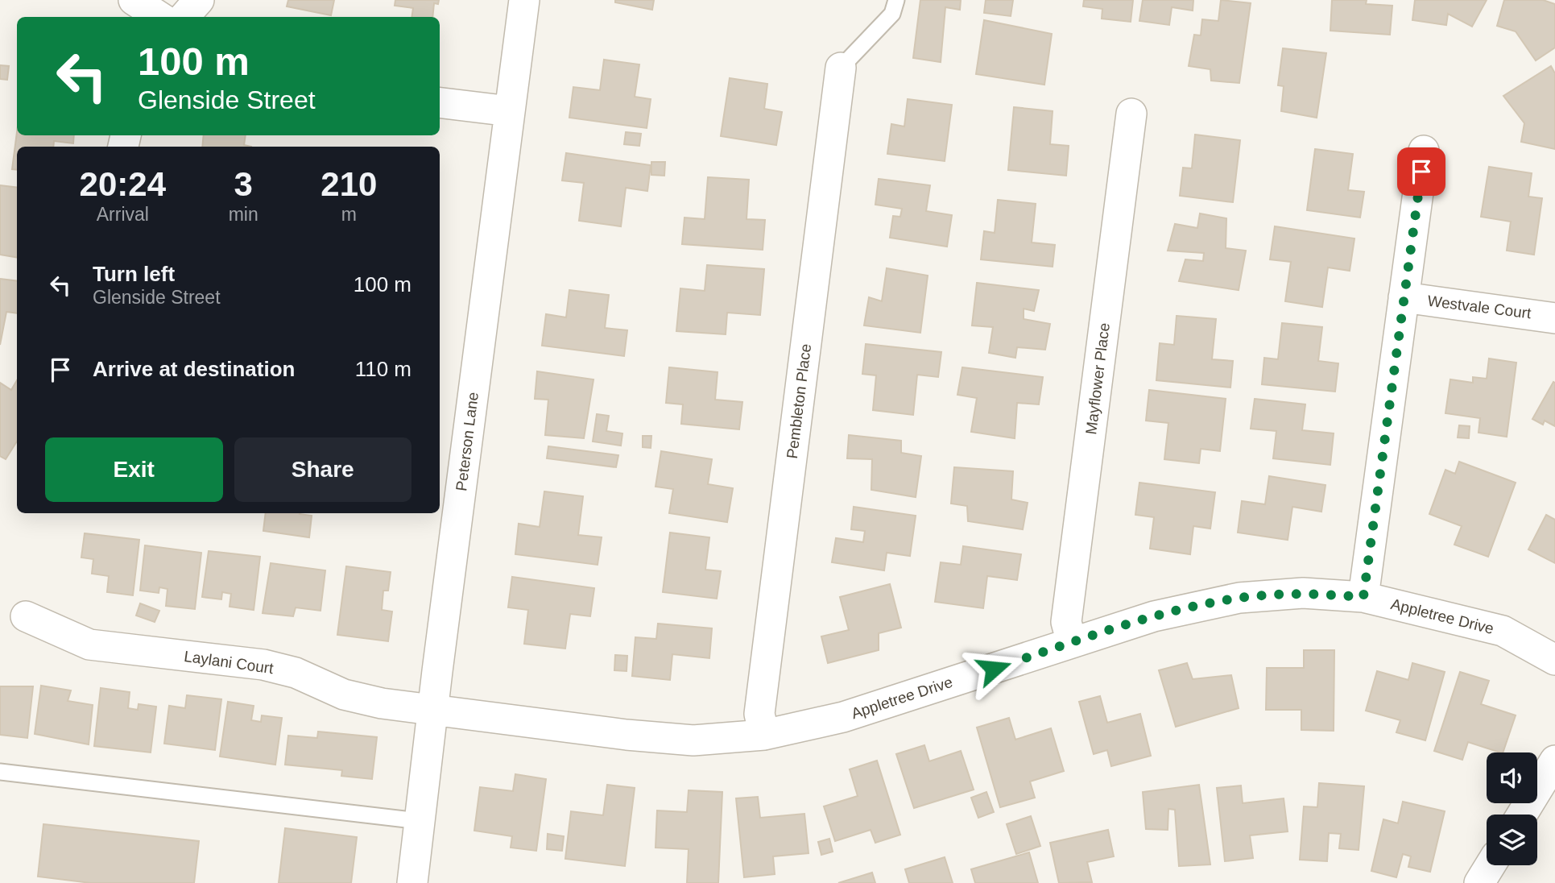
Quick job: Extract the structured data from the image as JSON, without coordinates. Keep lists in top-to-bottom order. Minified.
{"streets":{"street":["Westvale Court","Mayflower Place","Pembleton Place","Peterson Lane","Appletree Drive","Laylani Court"]},"crossings":[["Mayflower Place","Appletree Drive"],["Pembleton Place","Appletree Drive"],["Peterson Lane","Appletree Drive"],["Peterson Lane","Laylani Court"],["Appletree Drive","Laylani Court"]],"page":{"turn":["100 m","Glenside Street"],"eta":["20:24","Arrival","3","min","210","m"],"list":[{"name":"Turn left","note":"Glenside Street","value":"100 m"},{"name":"Arrive at destination","value":"110 m"}],"buttons":["Exit","Share"]}}
